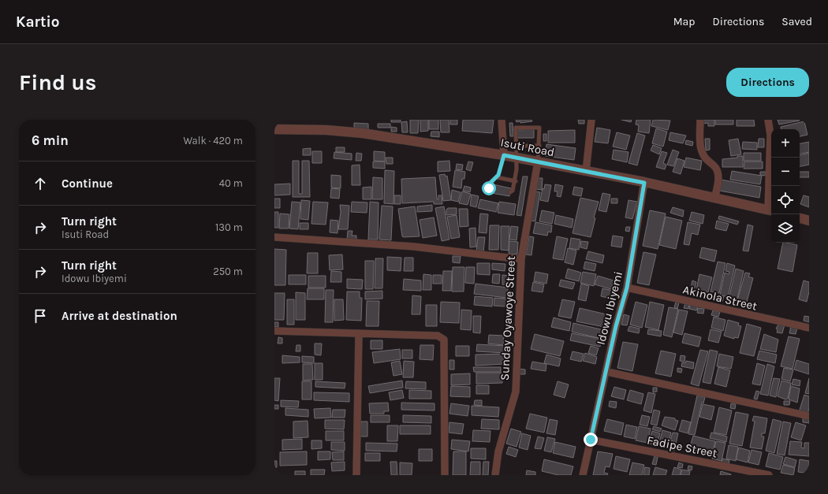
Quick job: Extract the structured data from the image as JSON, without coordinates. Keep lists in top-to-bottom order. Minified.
{"streets":{"street":["Isuti Road","Akinola Street","Idowu Ibiyemi","Sunday Oyawoye Street","Fadipe Street"]},"crossings":[["Isuti Road","Idowu Ibiyemi"],["Isuti Road","Sunday Oyawoye Street"],["Akinola Street","Idowu Ibiyemi"],["Idowu Ibiyemi","Fadipe Street"]],"page":{"header":"Kartio","nav":["Map","Directions","Saved"],"buttons":"Directions","title":"Find us","heading":["6 min","Walk · 420 m"],"map_buttons":["+","−"],"list":[["Continue","40 m"],["Turn right","Isuti Road","130 m"],["Turn right","Idowu Ibiyemi","250 m"],"Arrive at destination"]}}
